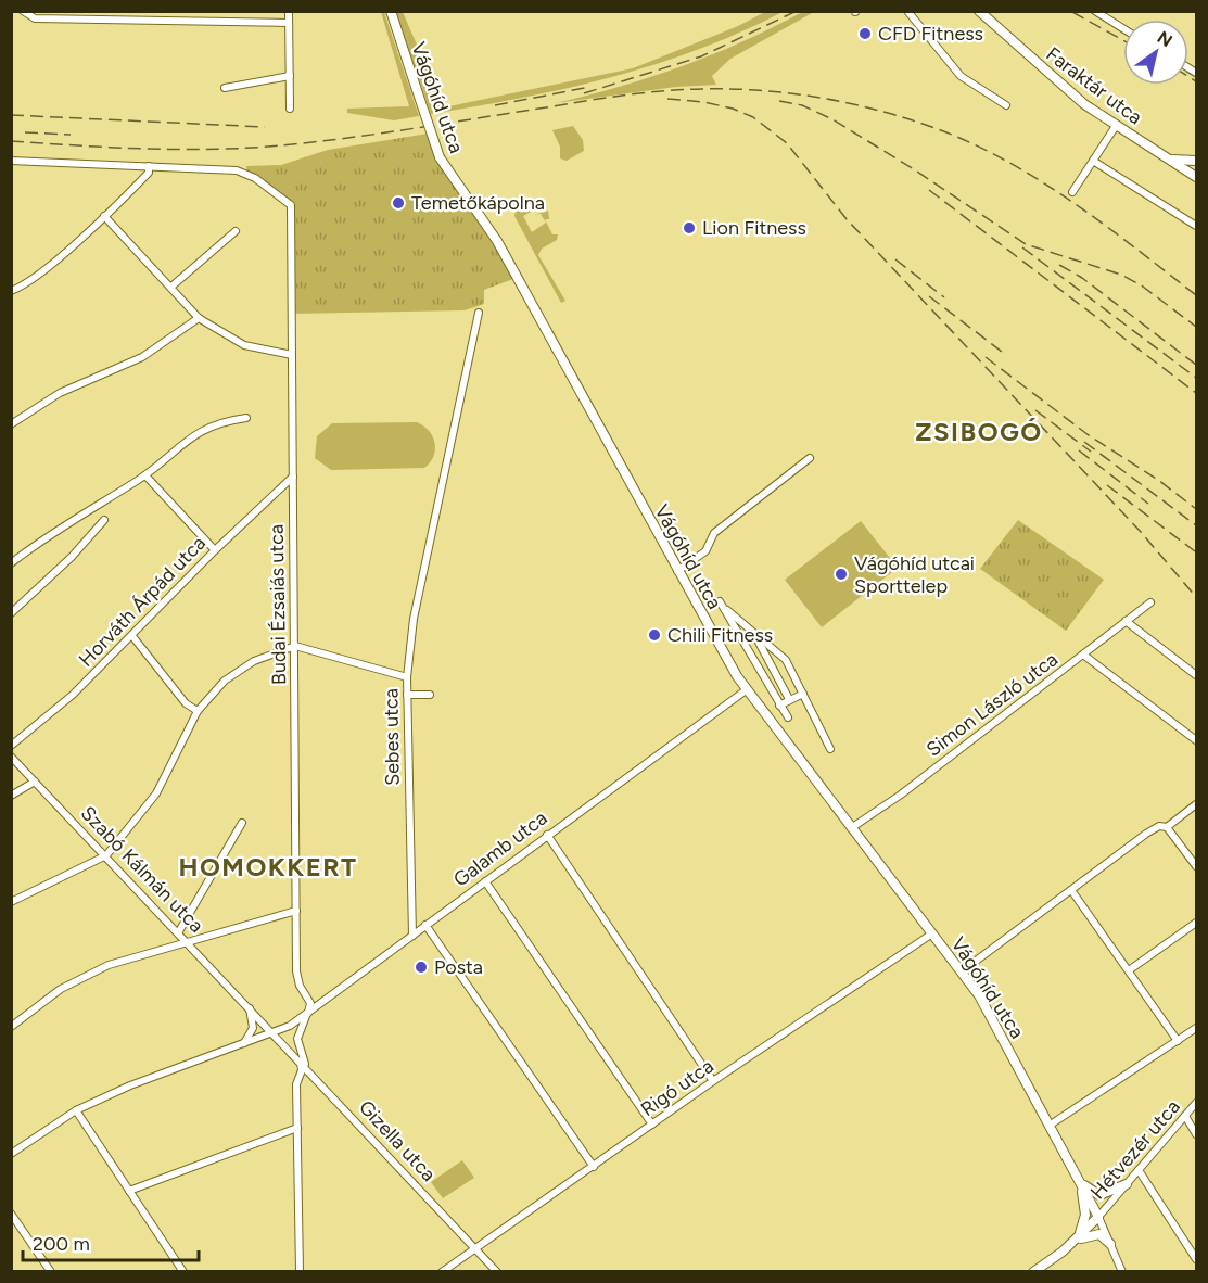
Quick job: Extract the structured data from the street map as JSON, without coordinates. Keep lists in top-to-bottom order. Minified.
{"streets":{"main road":["Faraktár utca","Vágóhíd utca"],"street":["Horváth Árpád utca","Budai Ézsaiás utca","Simon László utca","Sebes utca","Galamb utca","Szabó Kálmán utca","Rigó utca","Gizella utca","Hétvezér utca"]},"crossings":[["Vágóhíd utca","Simon László utca"],["Vágóhíd utca","Galamb utca"],["Vágóhíd utca","Rigó utca"],["Vágóhíd utca","Hétvezér utca"],["Horváth Árpád utca","Budai Ézsaiás utca"],["Budai Ézsaiás utca","Galamb utca"],["Budai Ézsaiás utca","Gizella utca"],["Sebes utca","Galamb utca"],["Galamb utca","Szabó Kálmán utca"],["Galamb utca","Gizella utca"],["Szabó Kálmán utca","Gizella utca"],["Rigó utca","Gizella utca"]],"districts":["ZSIBOGÓ","HOMOKKERT"],"places":["CFD Fitness","Temetőkápolna","Lion Fitness","Vágóhíd utcai Sporttelep","Chili Fitness","Posta"],"scale_bar":"200 m","north":"top right"}
